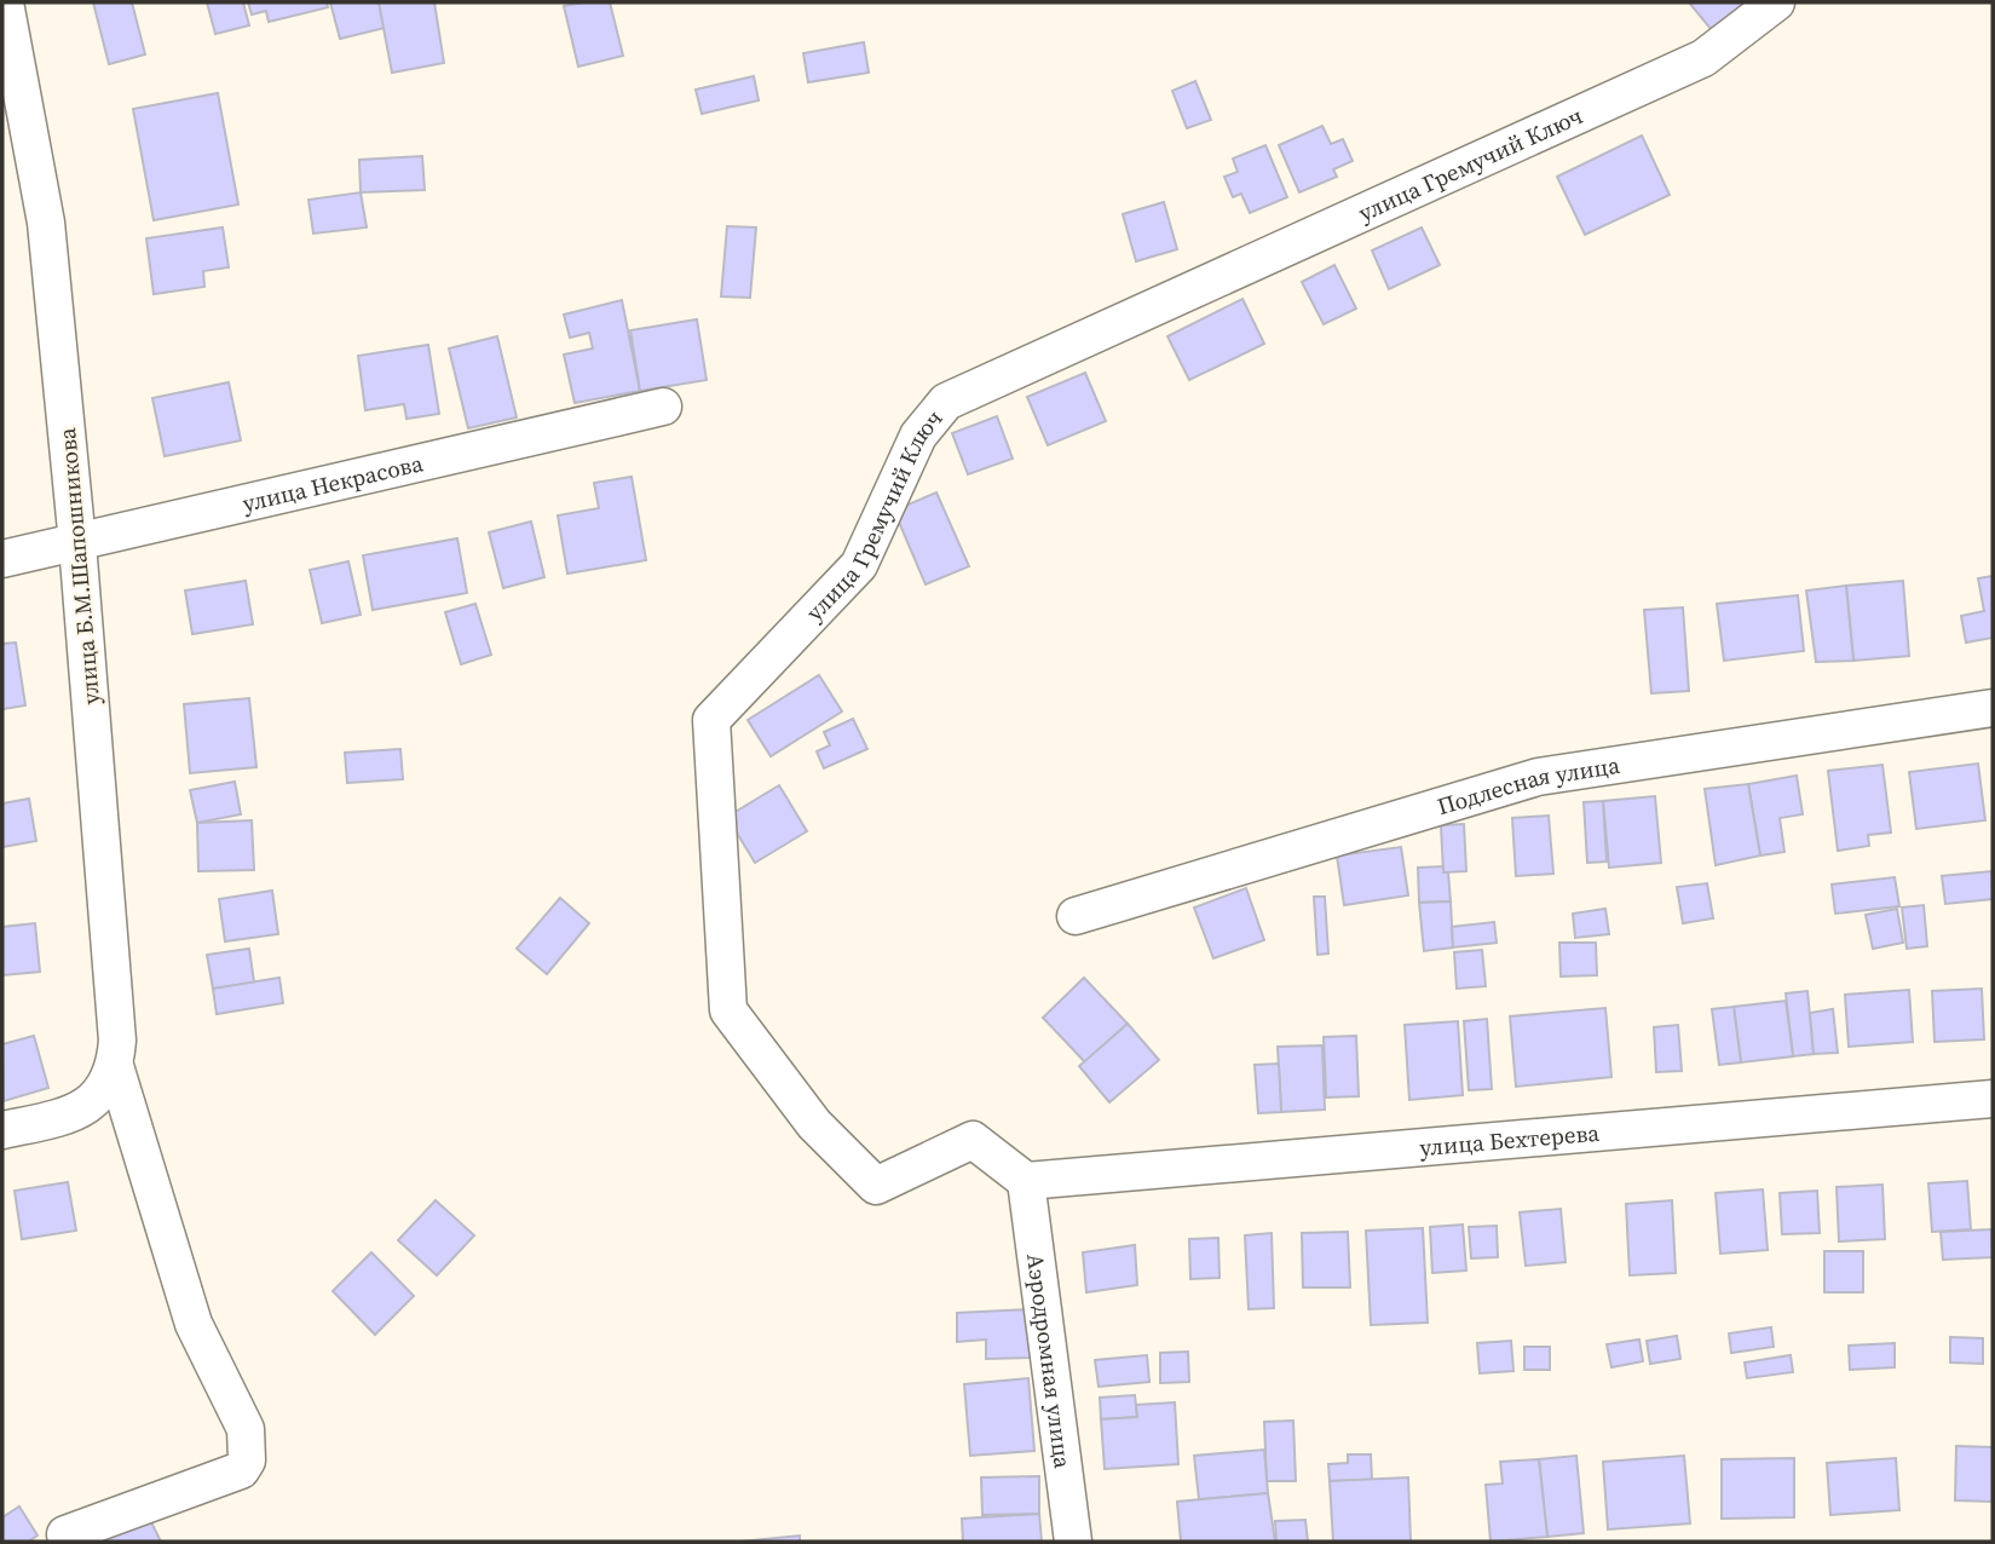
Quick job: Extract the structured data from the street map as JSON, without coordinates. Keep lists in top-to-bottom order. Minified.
{"streets":{"street":["улица Гремучий Ключ","улица Некрасова","улица Б.М.Шапошникова","Подлесная улица","улица Бехтерева","Аэродромная улица"]},"crossings":[["улица Гремучий Ключ","улица Бехтерева"],["улица Гремучий Ключ","Аэродромная улица"],["улица Некрасова","улица Б.М.Шапошникова"],["улица Бехтерева","Аэродромная улица"]]}
